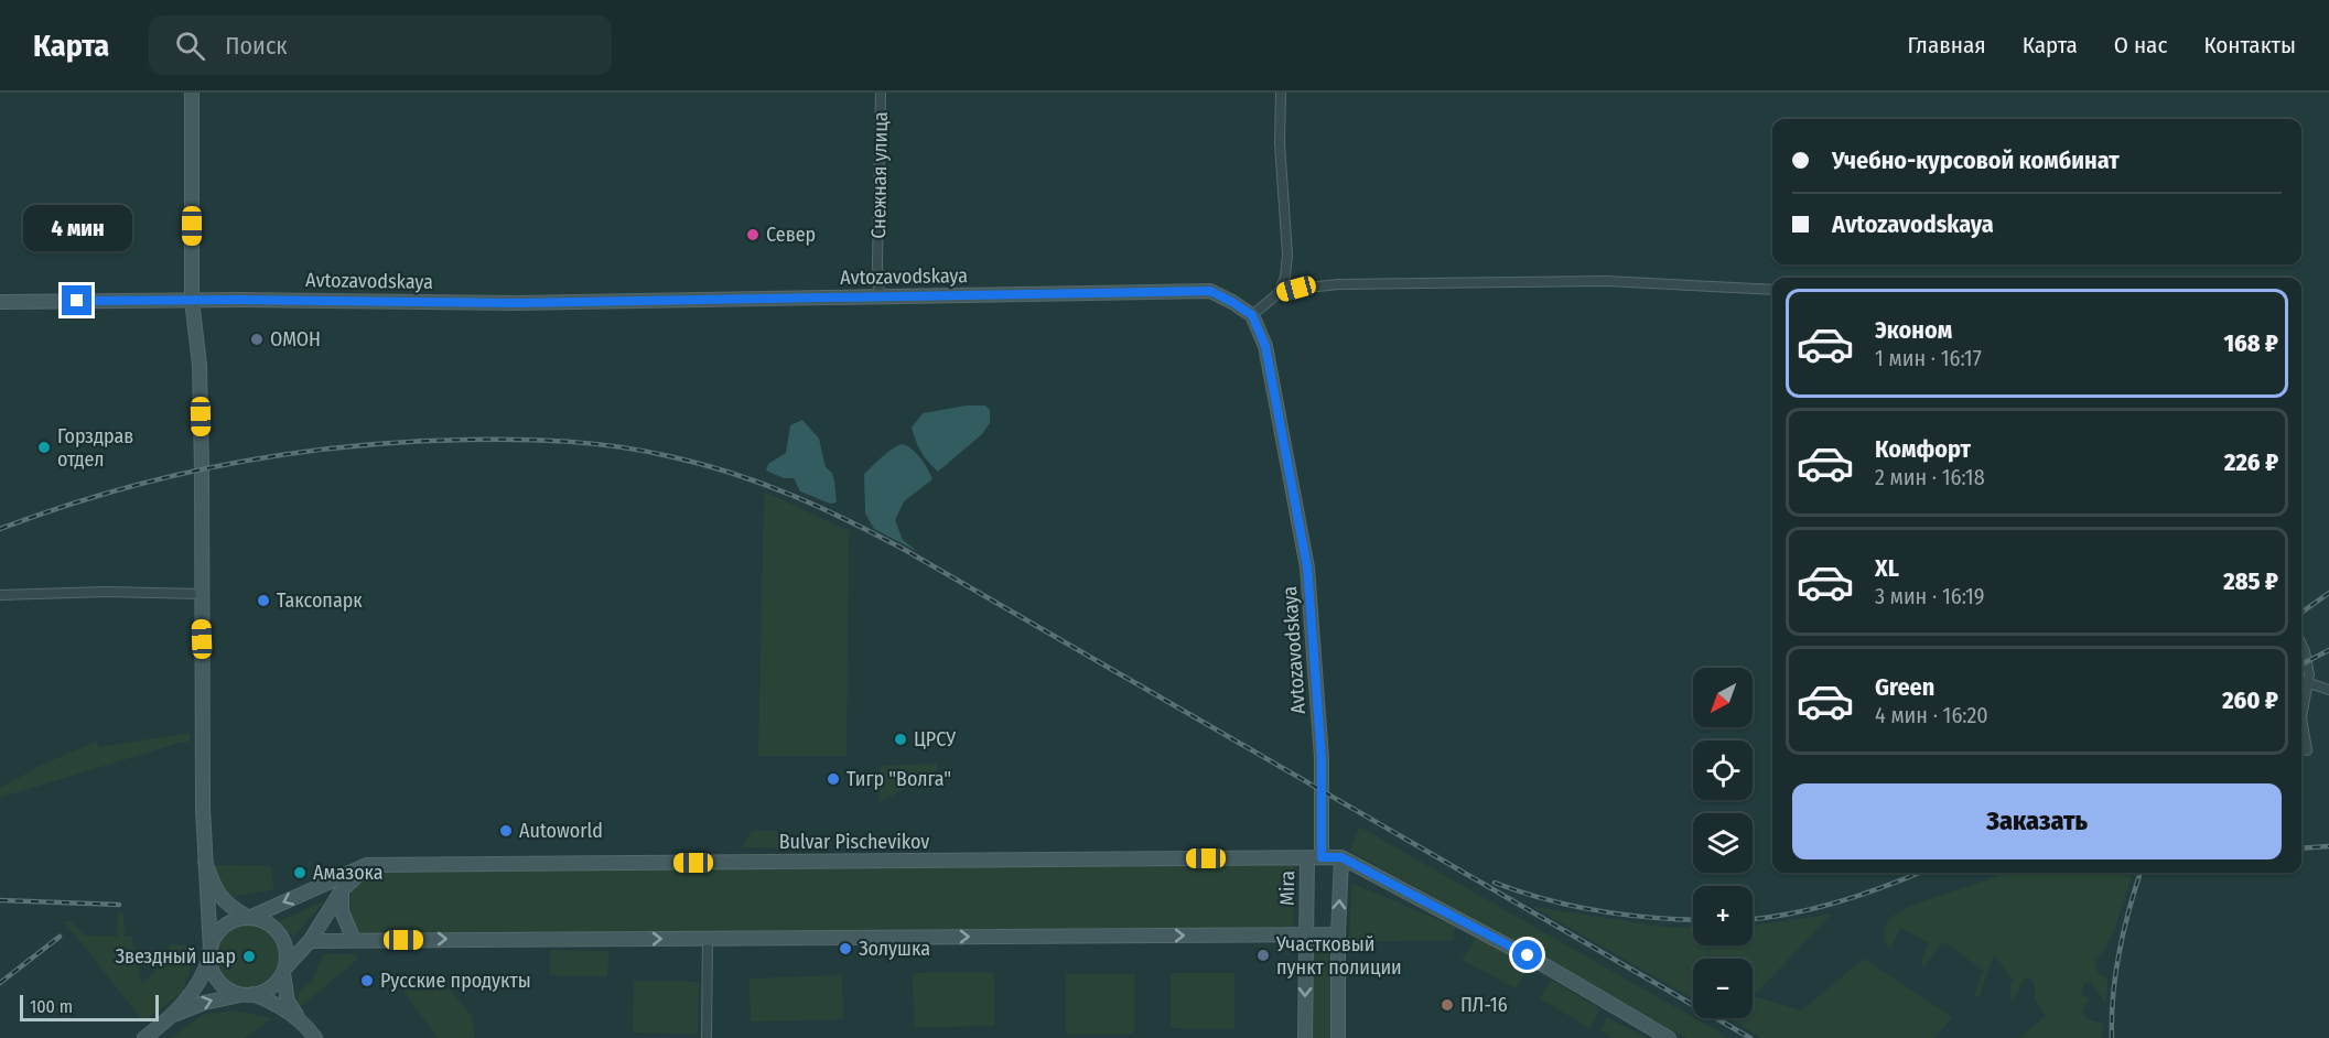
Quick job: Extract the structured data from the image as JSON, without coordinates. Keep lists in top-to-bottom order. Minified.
{"streets":{"main road":["Avtozavodskaya","Bulvar Pischevikov","Mira"],"street":["Снежная улица"]},"crossings":[["Снежная улица","Avtozavodskaya"],["Avtozavodskaya","Bulvar Pischevikov"],["Avtozavodskaya","Mira"],["Bulvar Pischevikov","Mira"]],"places":["Север","ОМОН","Горздрав отдел","Таксопарк","ЦРСУ","Тигр \"Волга\"","Autoworld","Амазока","Золушка","Участковый пункт полиции","Звездный шар","Русские продукты","ПЛ-16"],"scale_bar":"100 m","north":"bottom left","page":{"header":"Карта","search":"Поиск","nav":["Главная","Карта","О нас","Контакты"],"banner":["Учебно-курсовой комбинат","Avtozavodskaya"],"bubble":"4 мин","list":[{"name":"Эконом","note":"1 мин · 16:17","value":"168 ₽"},{"name":"Комфорт","note":"2 мин · 16:18","value":"226 ₽"},{"name":"XL","note":"3 мин · 16:19","value":"285 ₽"},{"name":"Green","note":"4 мин · 16:20","value":"260 ₽"}],"map_buttons":["+","−"],"buttons":"Заказать","scale":"100 m"}}
